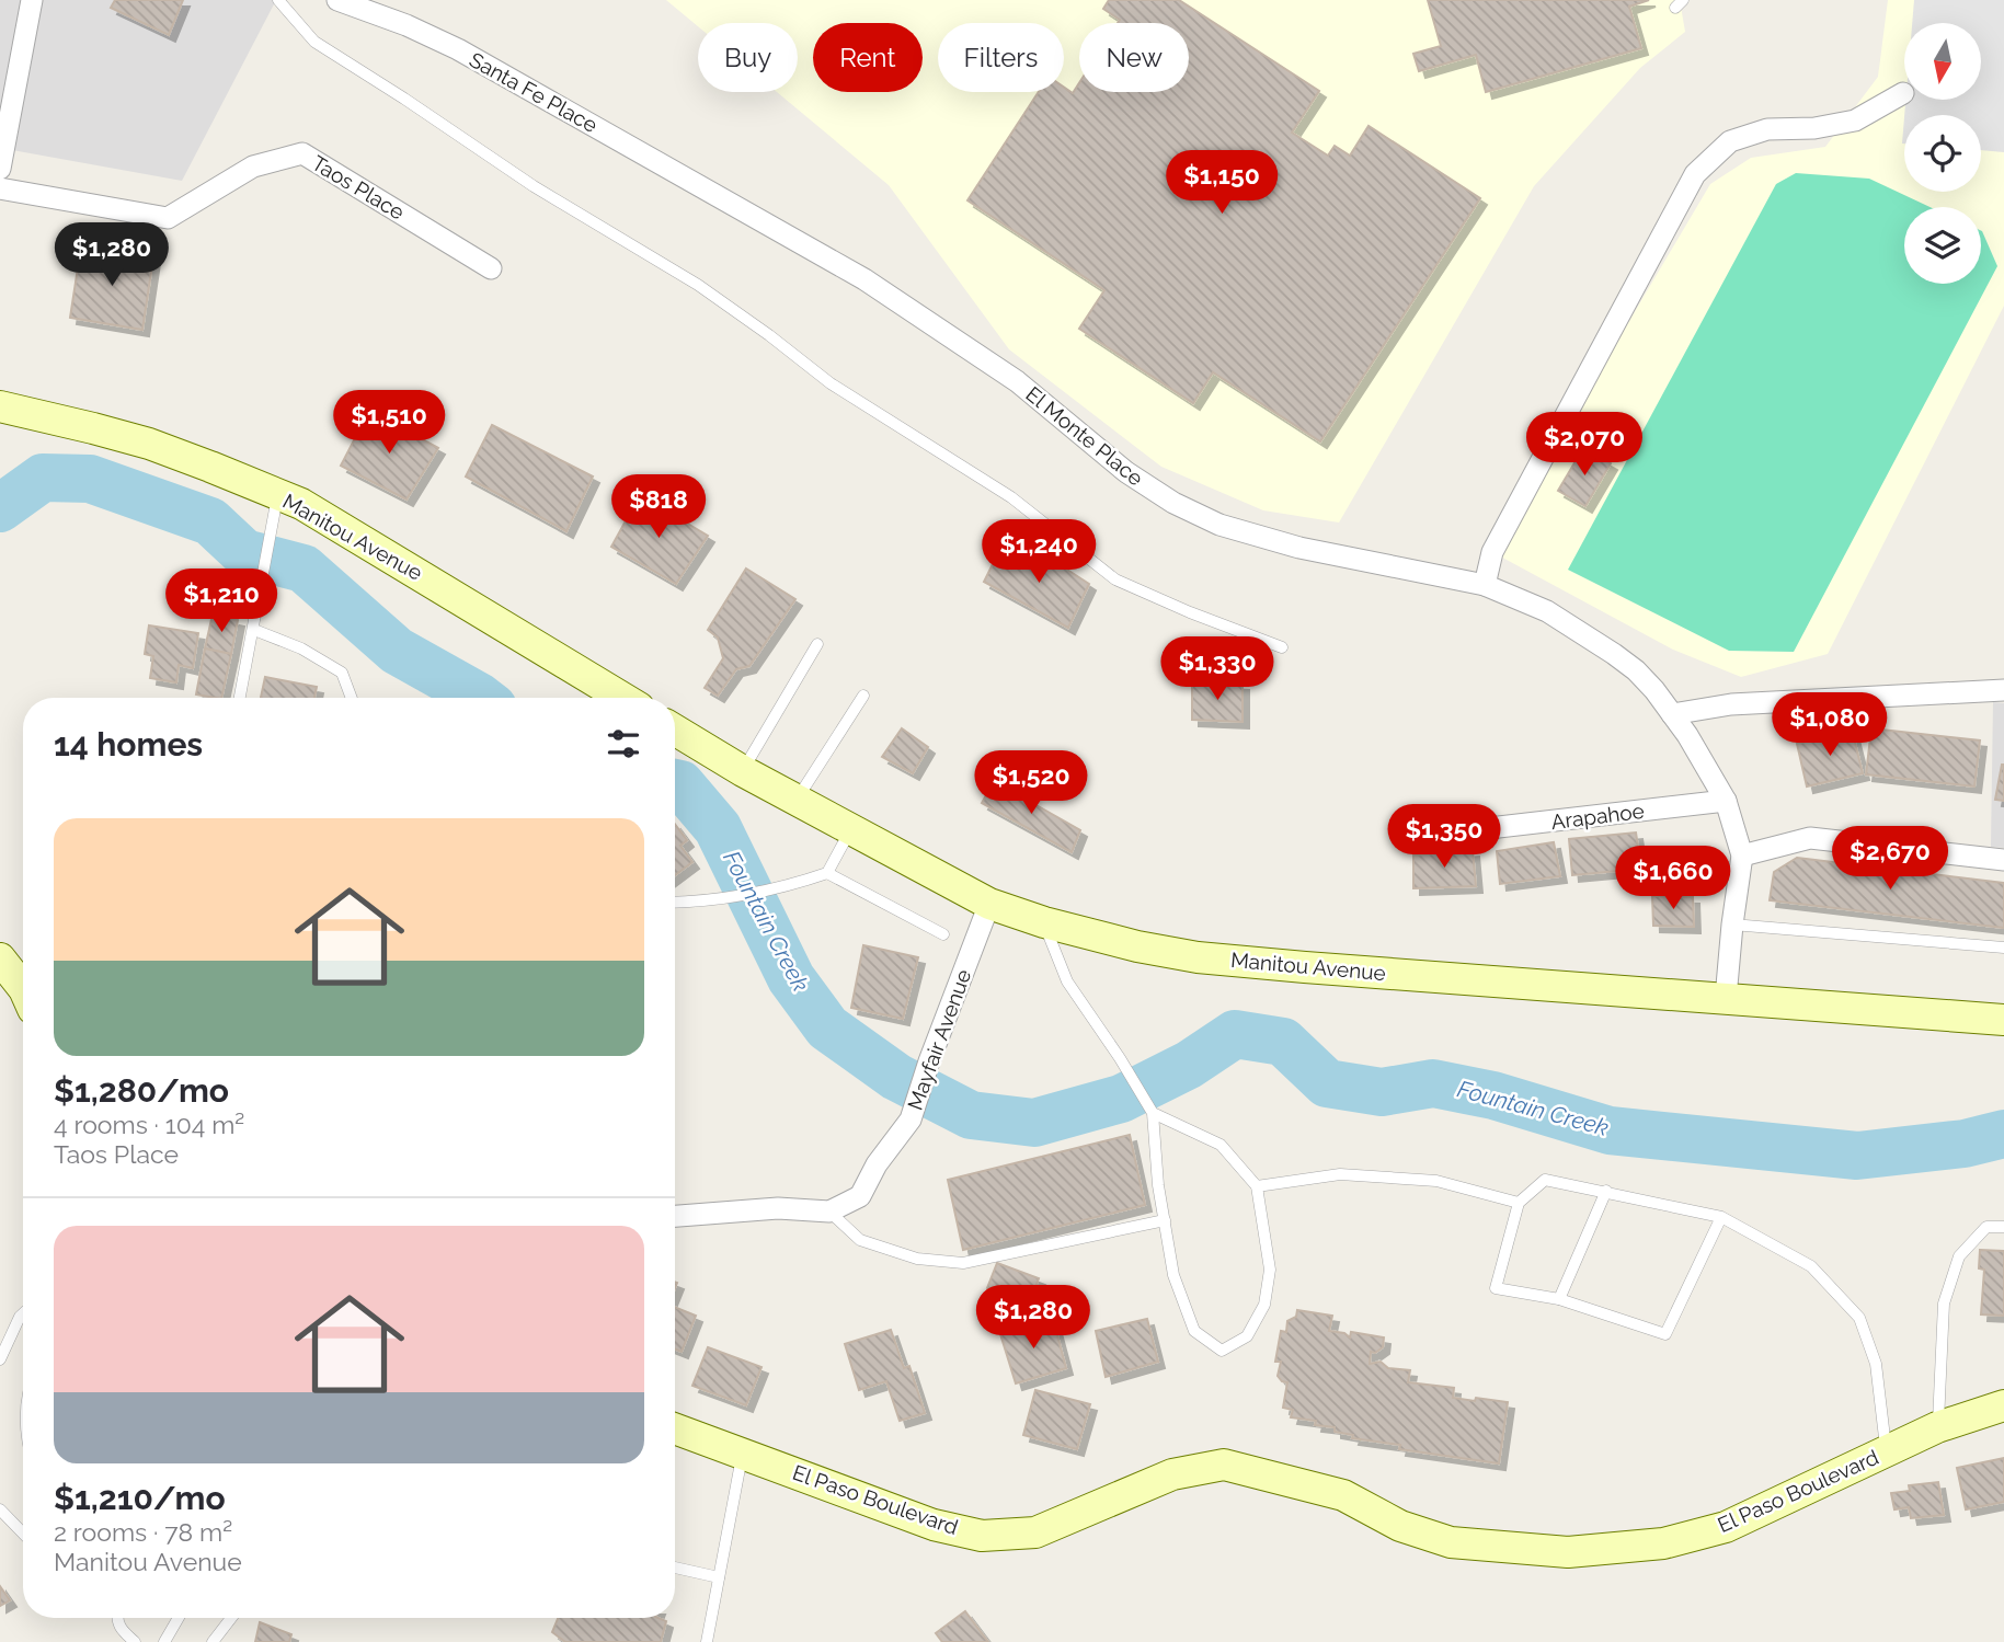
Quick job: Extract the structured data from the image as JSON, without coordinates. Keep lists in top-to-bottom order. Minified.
{"streets":{"main road":["Manitou Avenue","El Paso Boulevard"],"street":["Santa Fe Place","Taos Place","El Monte Place","Arapahoe","Mayfair Avenue"]},"crossings":[["Santa Fe Place","El Monte Place"],["El Monte Place","Manitou Avenue"],["El Monte Place","Arapahoe"],["Manitou Avenue","Mayfair Avenue"]],"water":["Fountain Creek"],"north":"bottom","page":{"chip":["Buy","Rent","Filters","New"],"price":["$1,150","$1,280","$1,510","$2,070","$818","$1,240","$1,210","$1,330","$1,080","$1,520","$1,350","$2,670","$1,660","$1,280"],"heading":"14 homes","list":[{"name":"$1,280/mo","note":"4 rooms · 104 m² · Taos Place"},{"name":"$1,210/mo","note":"2 rooms · 78 m² · Manitou Avenue"}]}}
